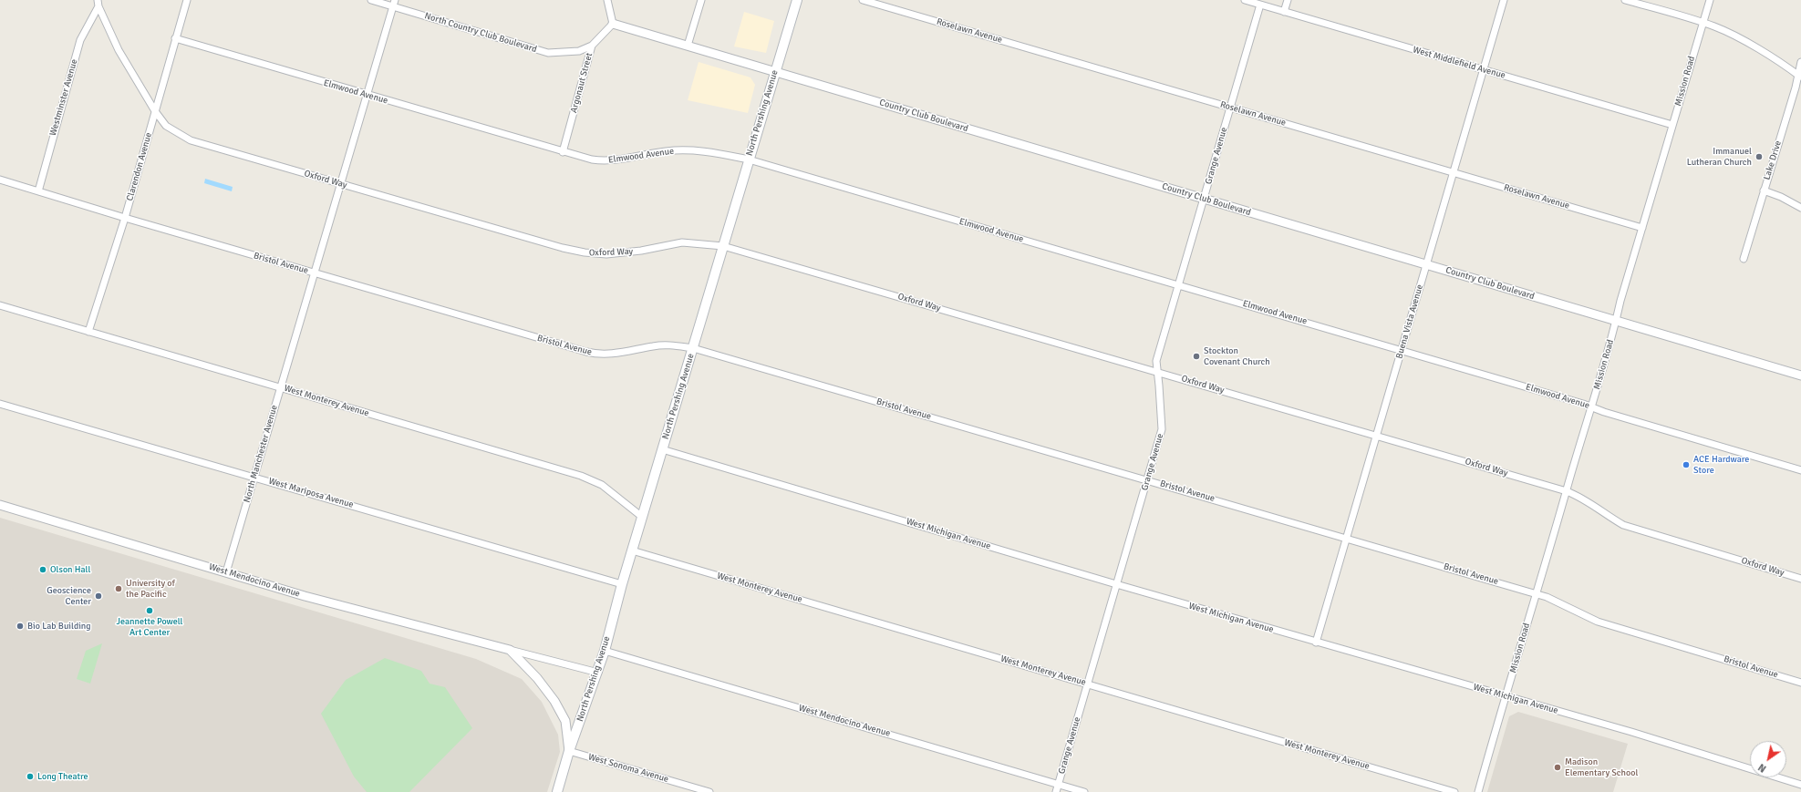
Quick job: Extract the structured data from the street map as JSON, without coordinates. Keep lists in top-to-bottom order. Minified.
{"streets":{"main road":["North Pershing Avenue"],"street":["Roselawn Avenue","North Country Club Boulevard","West Middlefield Avenue","Mission Road","Argonaut Street","Elmwood Avenue","Westminster Avenue","Country Club Boulevard","Grange Avenue","Lake Drive","Clarendon Avenue","Oxford Way","Bristol Avenue","Buena Vista Avenue","West Monterey Avenue","North Manchester Avenue","West Mariposa Avenue","West Michigan Avenue","West Mendocino Avenue","West Sonoma Avenue"]},"crossings":[["Roselawn Avenue","Mission Road"],["Roselawn Avenue","Grange Avenue"],["Roselawn Avenue","Buena Vista Avenue"],["North Country Club Boulevard","Argonaut Street"],["North Country Club Boulevard","North Manchester Avenue"],["West Middlefield Avenue","Mission Road"],["West Middlefield Avenue","Grange Avenue"],["West Middlefield Avenue","Buena Vista Avenue"],["Mission Road","Elmwood Avenue"],["Mission Road","Country Club Boulevard"],["Mission Road","Oxford Way"],["Mission Road","Bristol Avenue"],["Mission Road","West Michigan Avenue"],["Argonaut Street","Elmwood Avenue"],["Argonaut Street","Country Club Boulevard"],["Elmwood Avenue","North Pershing Avenue"],["Elmwood Avenue","Grange Avenue"],["Elmwood Avenue","Clarendon Avenue"],["Elmwood Avenue","Buena Vista Avenue"],["Elmwood Avenue","North Manchester Avenue"],["Westminster Avenue","Oxford Way"],["Westminster Avenue","Bristol Avenue"],["North Pershing Avenue","Country Club Boulevard"],["North Pershing Avenue","Oxford Way"],["North Pershing Avenue","Bristol Avenue"],["North Pershing Avenue","West Monterey Avenue"],["North Pershing Avenue","West Mariposa Avenue"],["North Pershing Avenue","West Michigan Avenue"],["North Pershing Avenue","West Mendocino Avenue"],["North Pershing Avenue","West Sonoma Avenue"],["Country Club Boulevard","Grange Avenue"],["Country Club Boulevard","Buena Vista Avenue"],["Grange Avenue","Oxford Way"],["Grange Avenue","Bristol Avenue"],["Grange Avenue","West Monterey Avenue"],["Grange Avenue","West Michigan Avenue"],["Grange Avenue","West Mendocino Avenue"],["Clarendon Avenue","Oxford Way"],["Clarendon Avenue","Bristol Avenue"],["Clarendon Avenue","West Monterey Avenue"],["Oxford Way","Buena Vista Avenue"],["Oxford Way","North Manchester Avenue"],["Bristol Avenue","Buena Vista Avenue"],["Bristol Avenue","North Manchester Avenue"],["Buena Vista Avenue","West Michigan Avenue"],["West Monterey Avenue","North Manchester Avenue"],["North Manchester Avenue","West Mariposa Avenue"],["North Manchester Avenue","West Mendocino Avenue"]],"places":["Immanuel Lutheran Church","Stockton Covenant Church","ACE Hardware Store","Olson Hall","University of the Pacific","Geoscience Center","Jeannette Powell Art Center","Bio Lab Building","Madison Elementary School","Long Theatre"],"north":"bottom left"}
